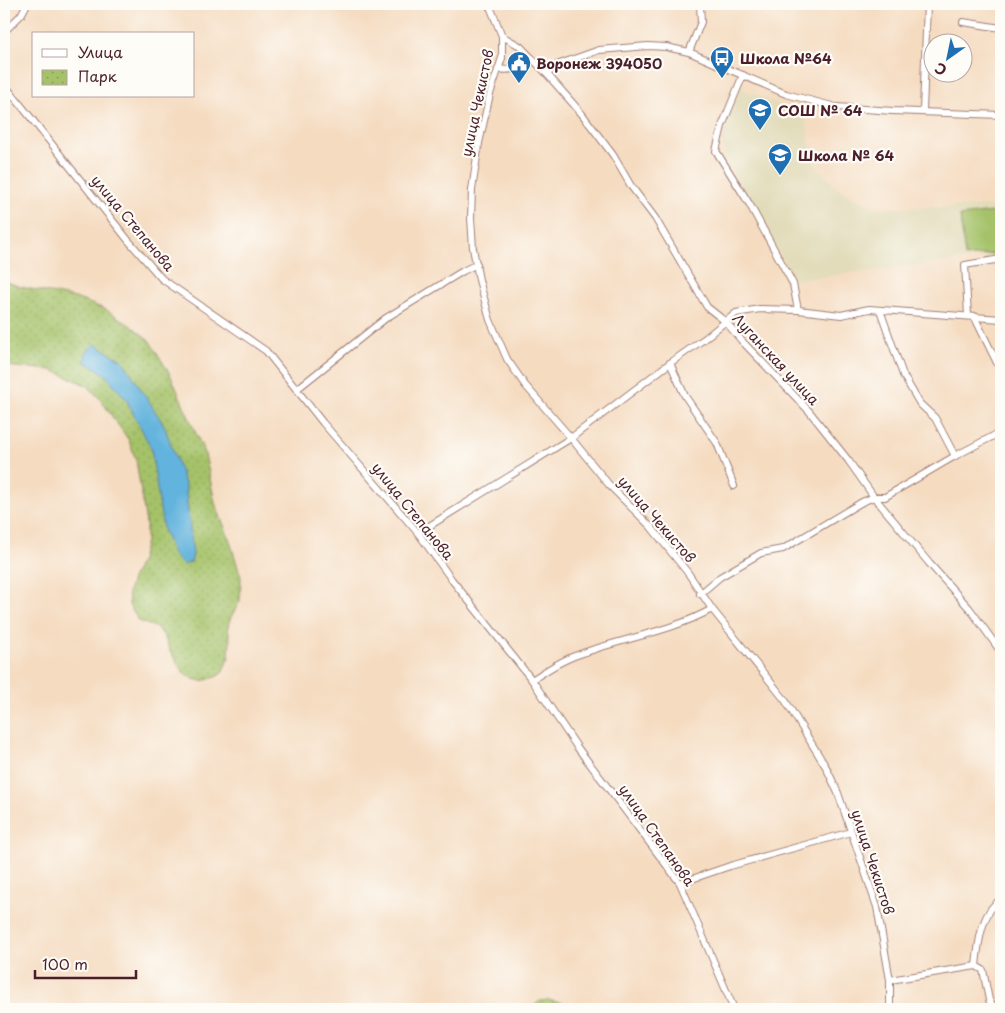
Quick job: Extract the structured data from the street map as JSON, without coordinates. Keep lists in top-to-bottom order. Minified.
{"streets":{"street":["улица Чекистов","улица Степанова","Луганская улица"]},"crossings":[["улица Чекистов","Луганская улица"]],"places":{"bus stop":["Школа №64"],"public building":["Воронеж 394050"],"school or university":["СОШ № 64","Школа № 64"]},"legend":["Улица","Парк"],"scale_bar":"100 m","north":"bottom left"}
